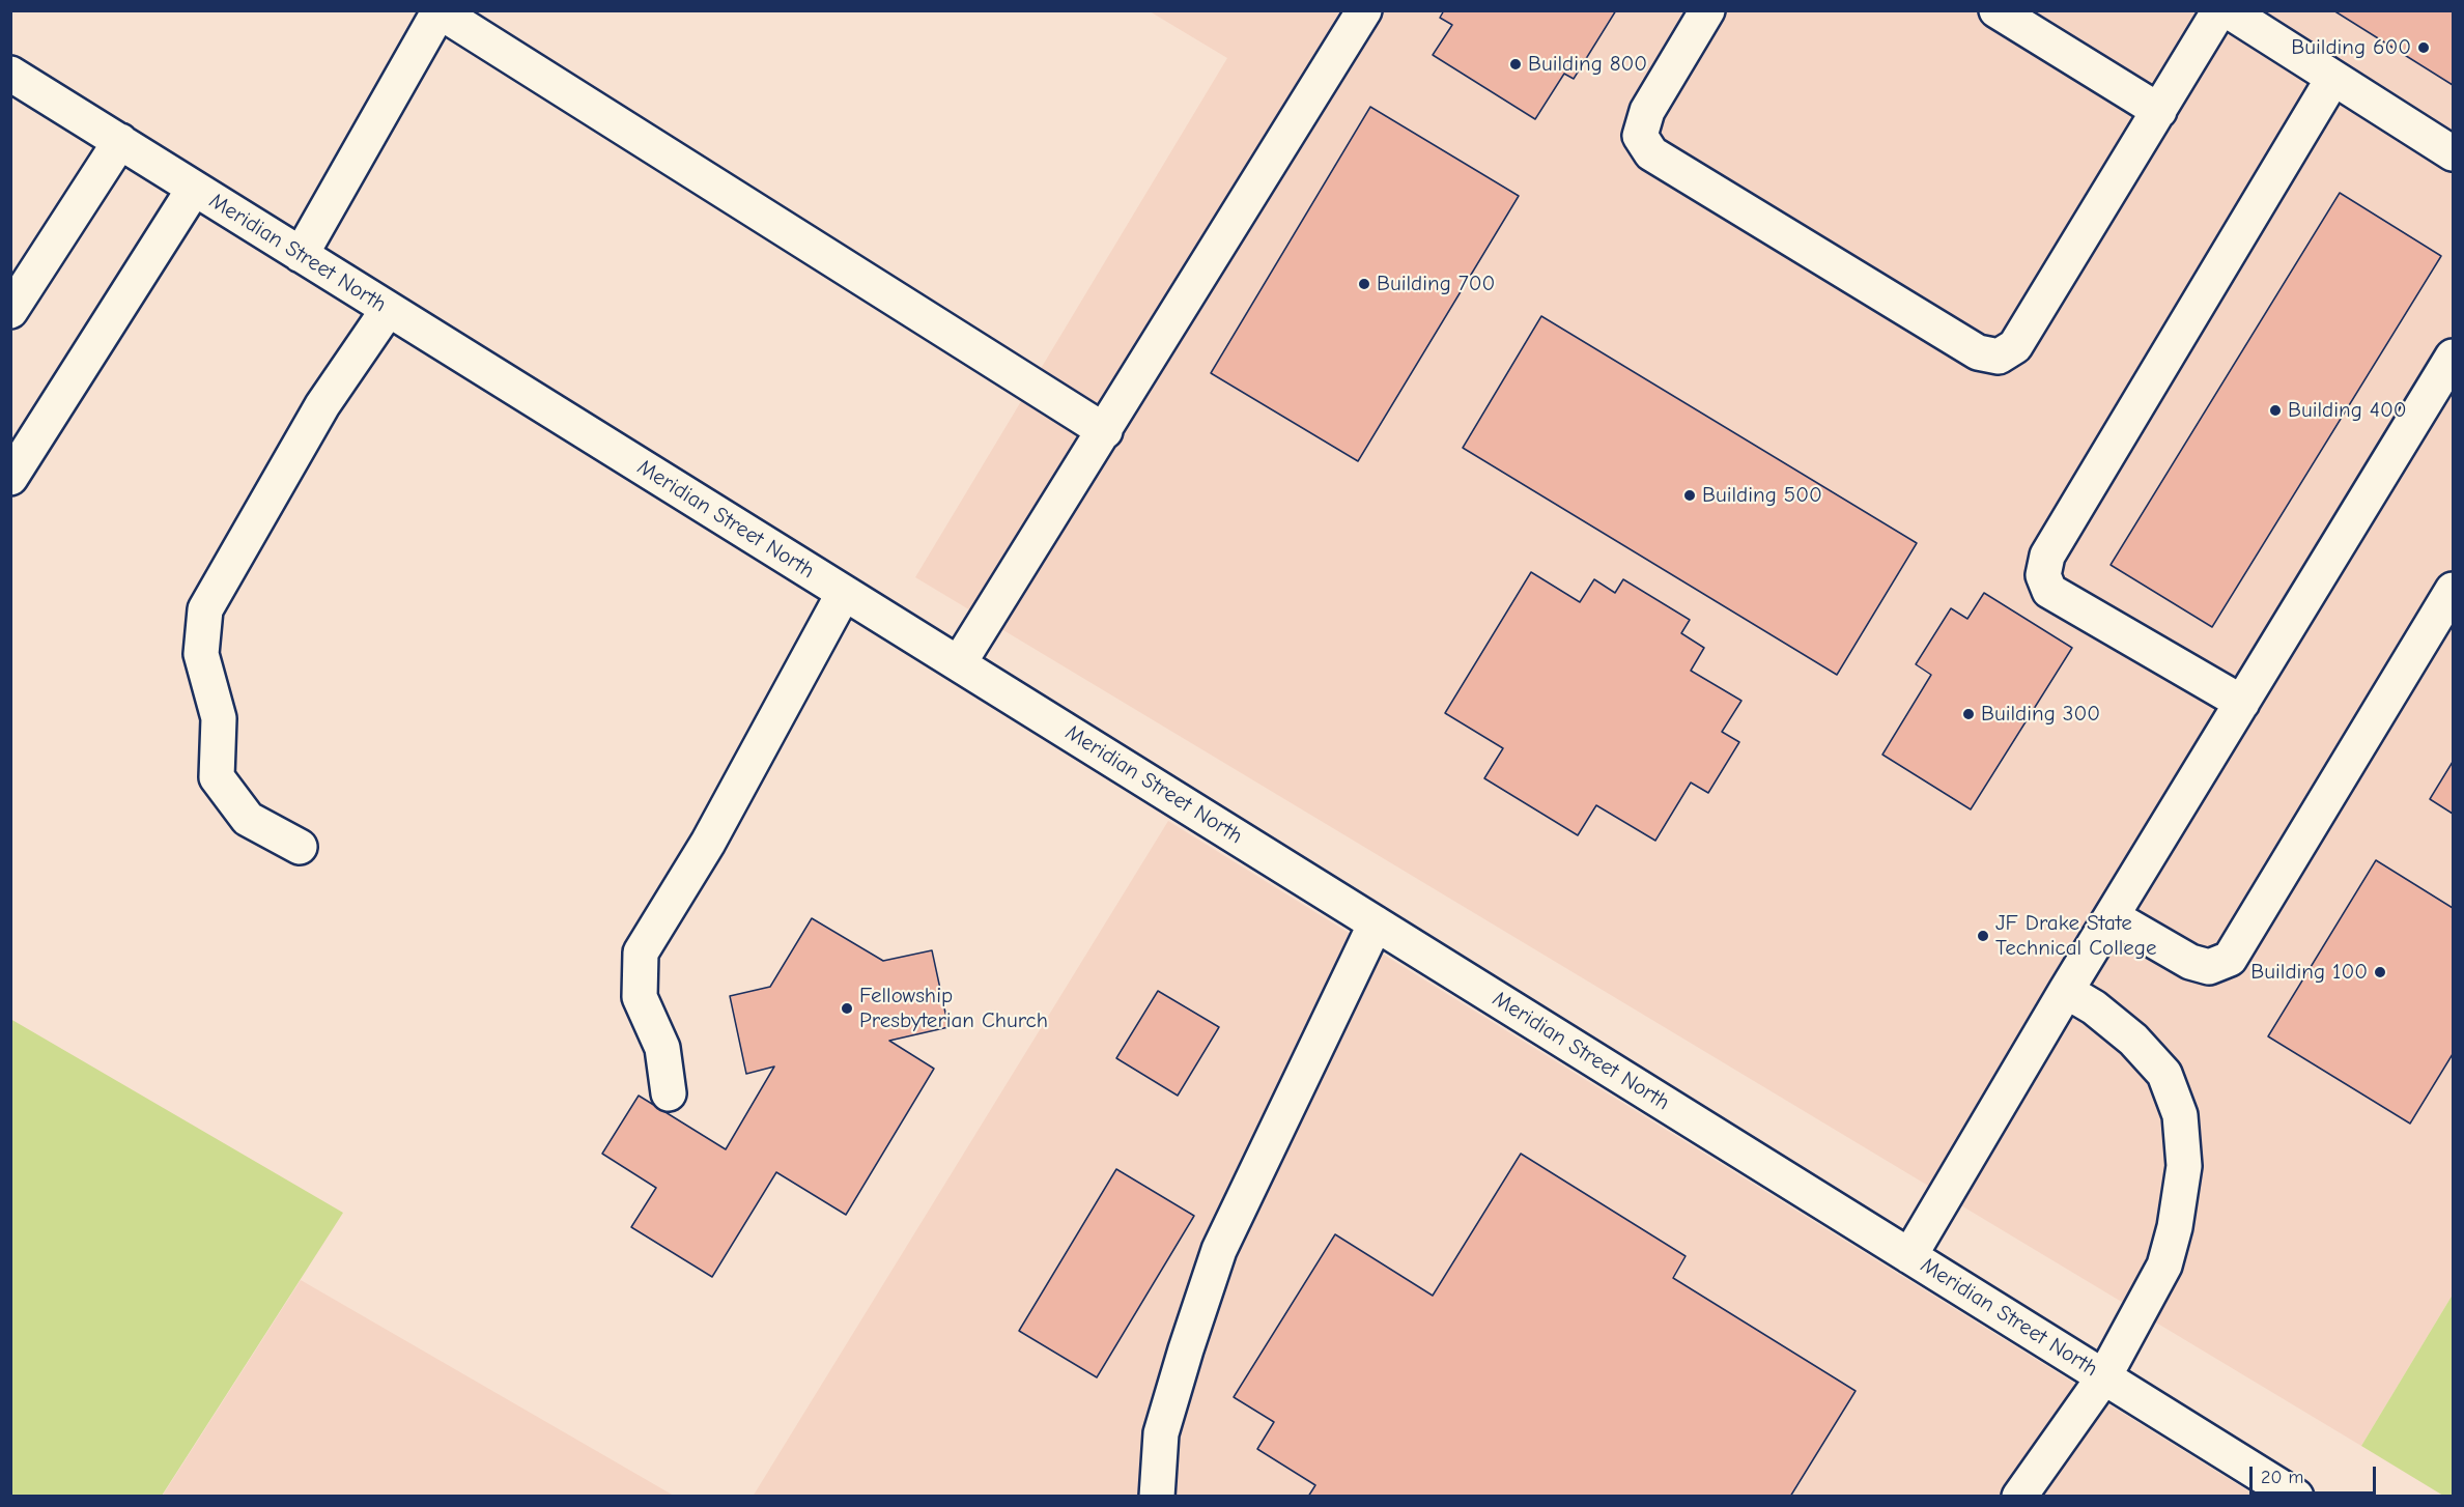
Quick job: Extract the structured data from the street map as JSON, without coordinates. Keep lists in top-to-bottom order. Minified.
{"streets":{"street":["Meridian Street North"]},"places":["Building 600","Building 800","Building 700","Building 400","Building 500","Building 300","JF Drake State Technical College","Building 100","Fellowship Presbyterian Church"],"scale_bar":"20 m"}
